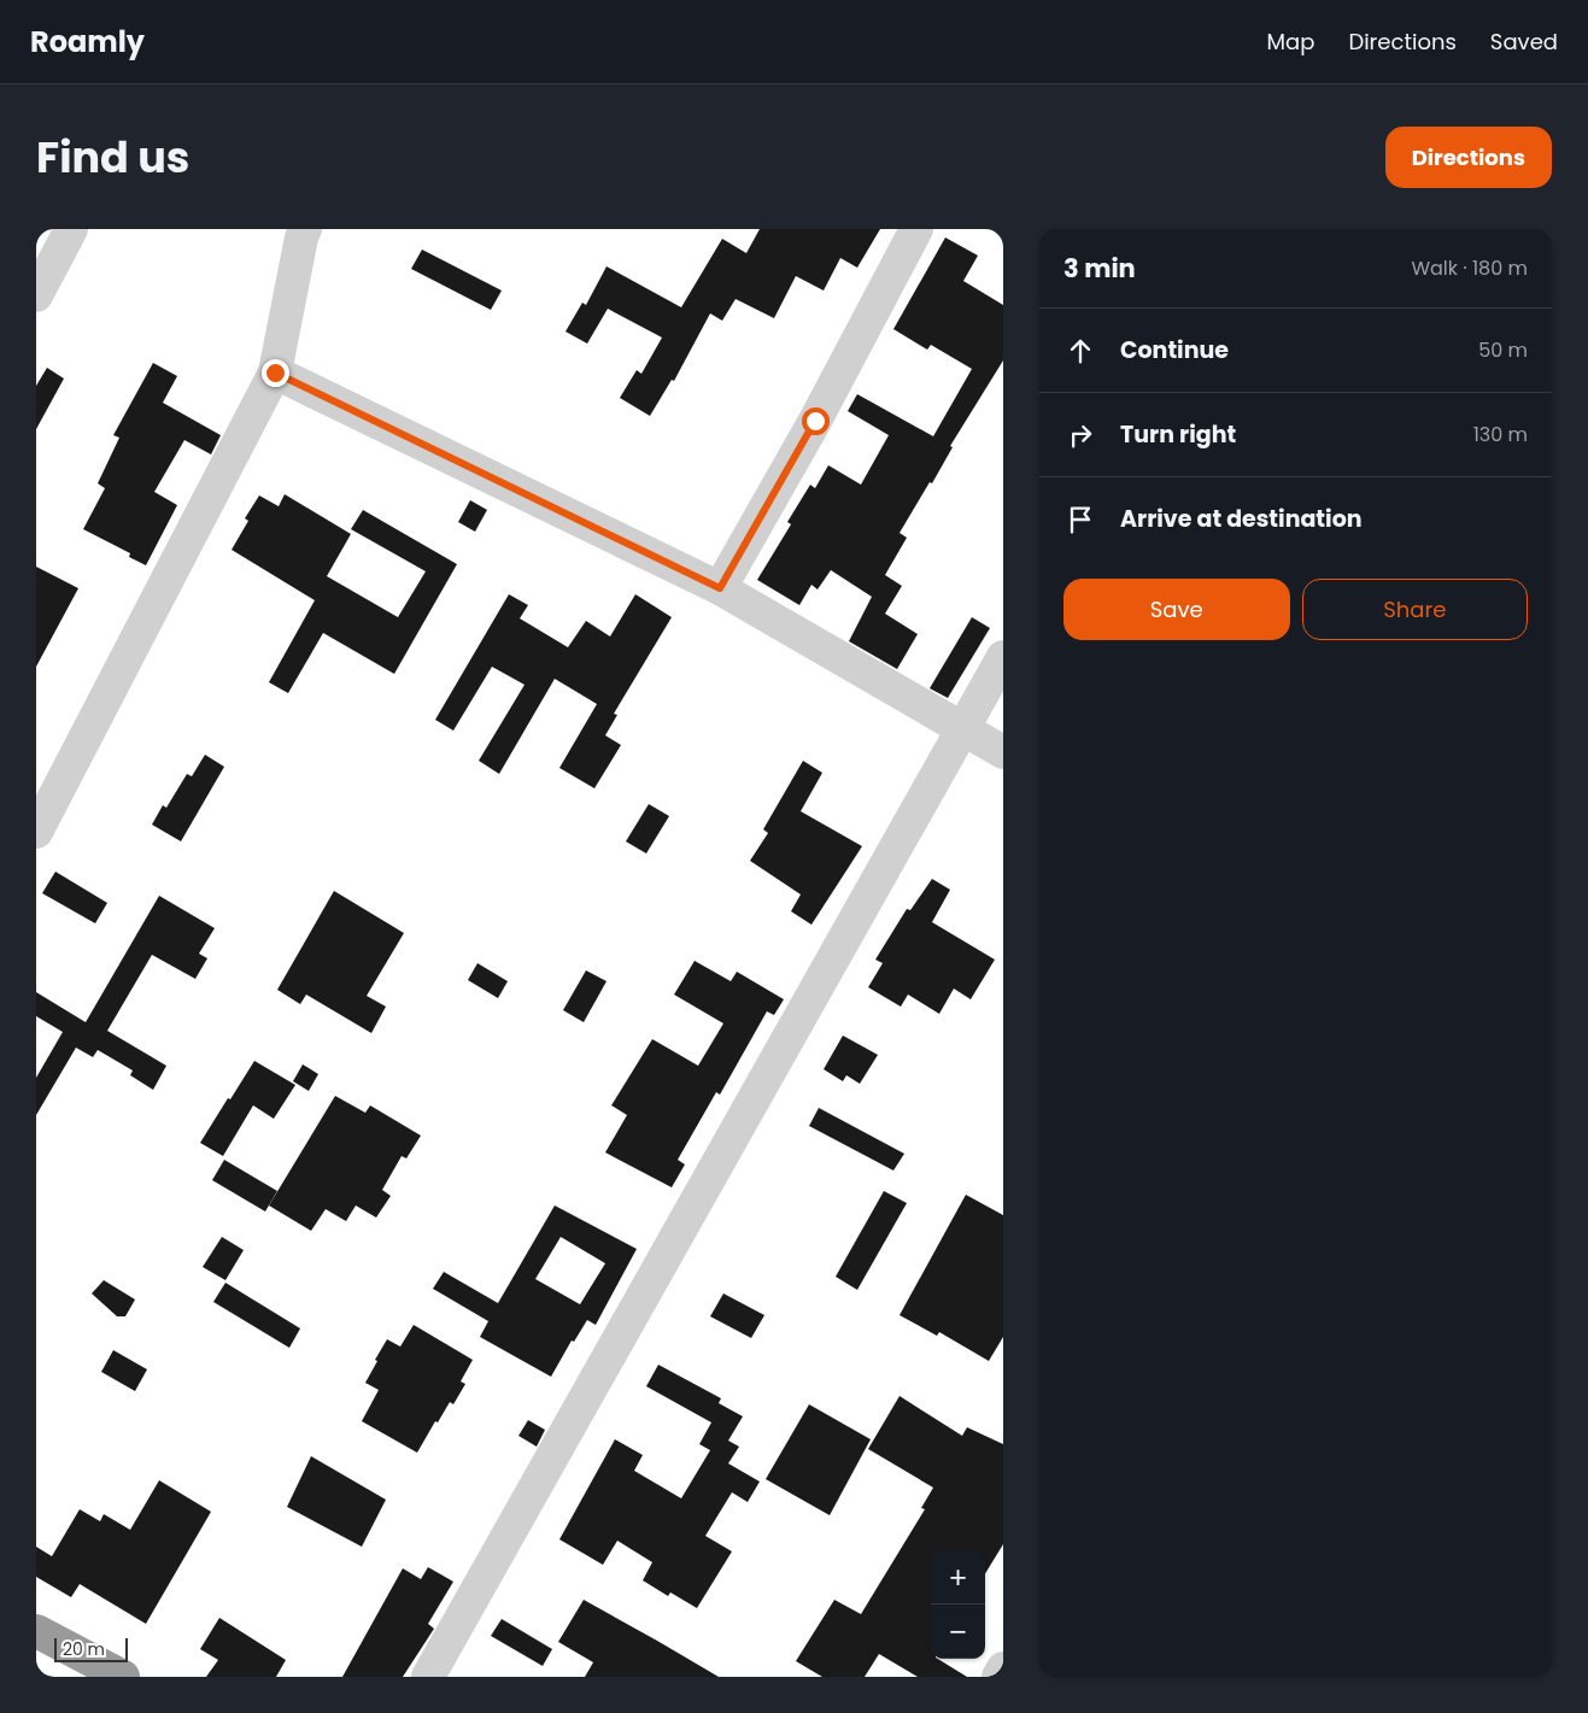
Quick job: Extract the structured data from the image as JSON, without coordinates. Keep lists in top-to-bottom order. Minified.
{"scale_bar":"20 m","page":{"header":"Roamly","nav":["Map","Directions","Saved"],"title":"Find us","buttons":["Directions",["Save","Share"]],"heading":["3 min","Walk · 180 m"],"list":[["Continue","50 m"],["Turn right","130 m"],"Arrive at destination"],"map_buttons":["+","−"],"scale":"20 m"}}
